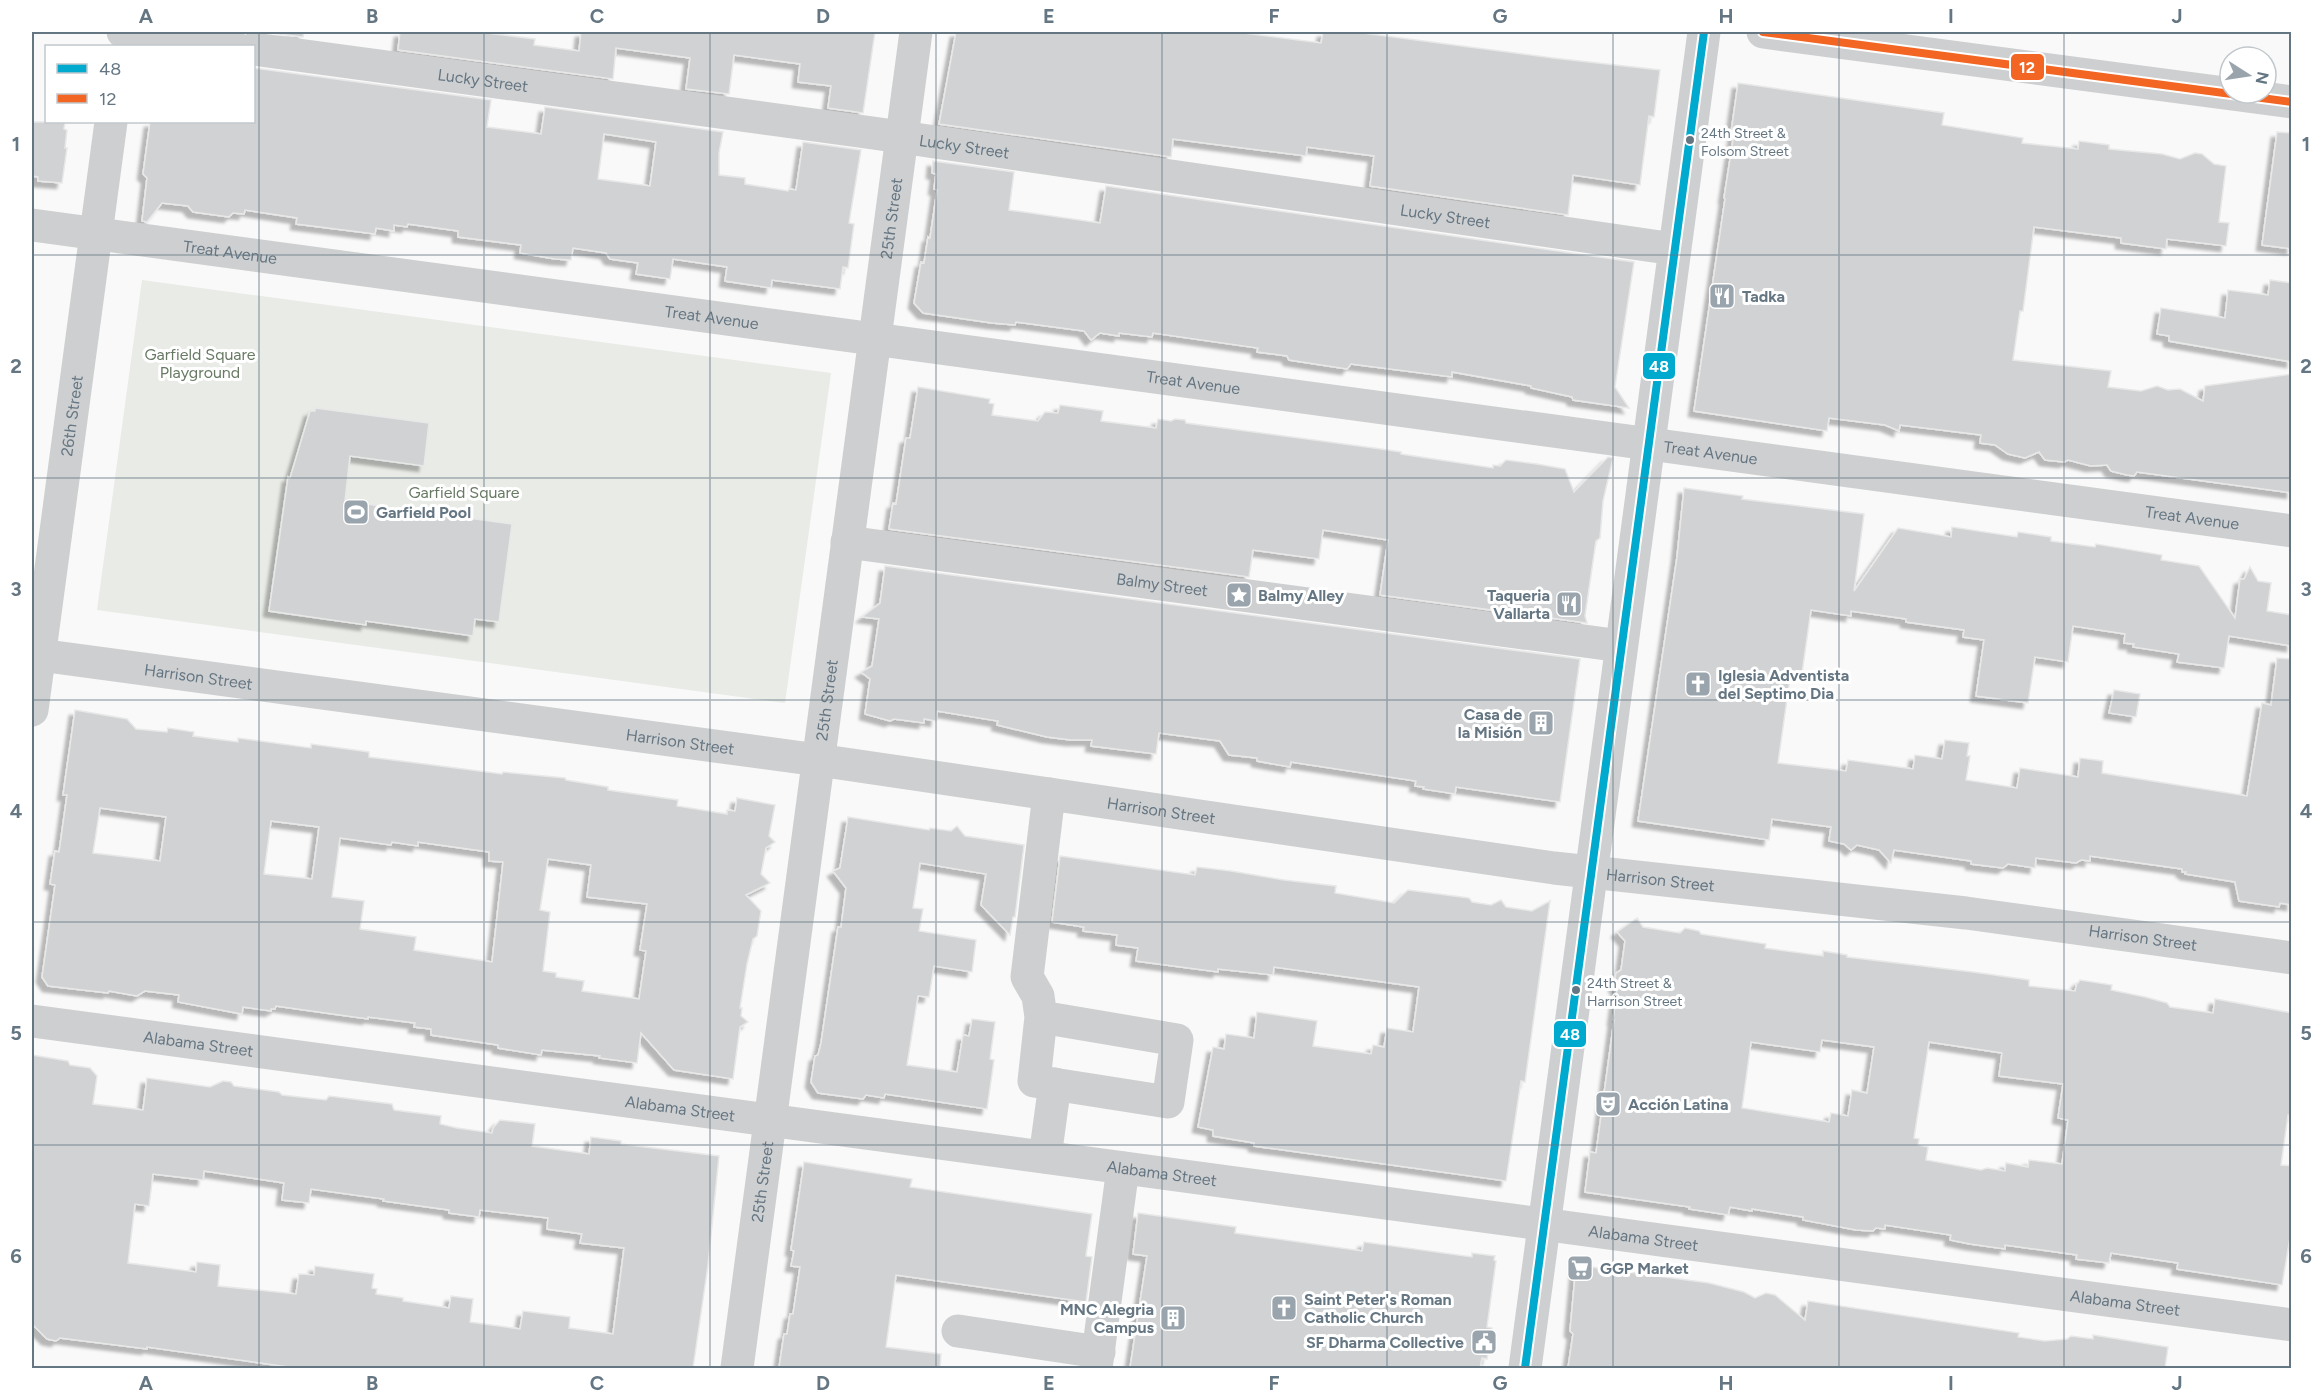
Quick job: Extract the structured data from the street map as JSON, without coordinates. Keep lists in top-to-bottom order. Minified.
{"streets":{"street":["Lucky Street","25th Street","Treat Avenue","26th Street","Balmy Street","Harrison Street","Alabama Street"]},"crossings":[["Lucky Street","25th Street"],["25th Street","Treat Avenue"],["25th Street","Balmy Street"],["25th Street","Harrison Street"],["25th Street","Alabama Street"],["Treat Avenue","26th Street"],["26th Street","Harrison Street"]],"parks":["Garfield Square Playground","Garfield Square"],"places":{"other":["24th Street & Folsom Street","24th Street & Harrison Street"],"restaurant":["Tadka","Taqueria Vallarta"],"sports":["Garfield Pool"],"place":["Balmy Alley"],"church":["Iglesia Adventista del Septimo Dia","Saint Peter's Roman Catholic Church"],"building":["Casa de la Misión","MNC Alegria Campus"],"theatre":["Acción Latina"],"supermarket":["GGP Market"],"public building":["SF Dharma Collective"]},"lines":["transit line 48","transit line 12"],"legend":["48","12"],"north":"right","grid":{"columns":["A","B","C","D","E","F","G","H","I","J"],"rows":["1","2","3","4","5","6"]}}
